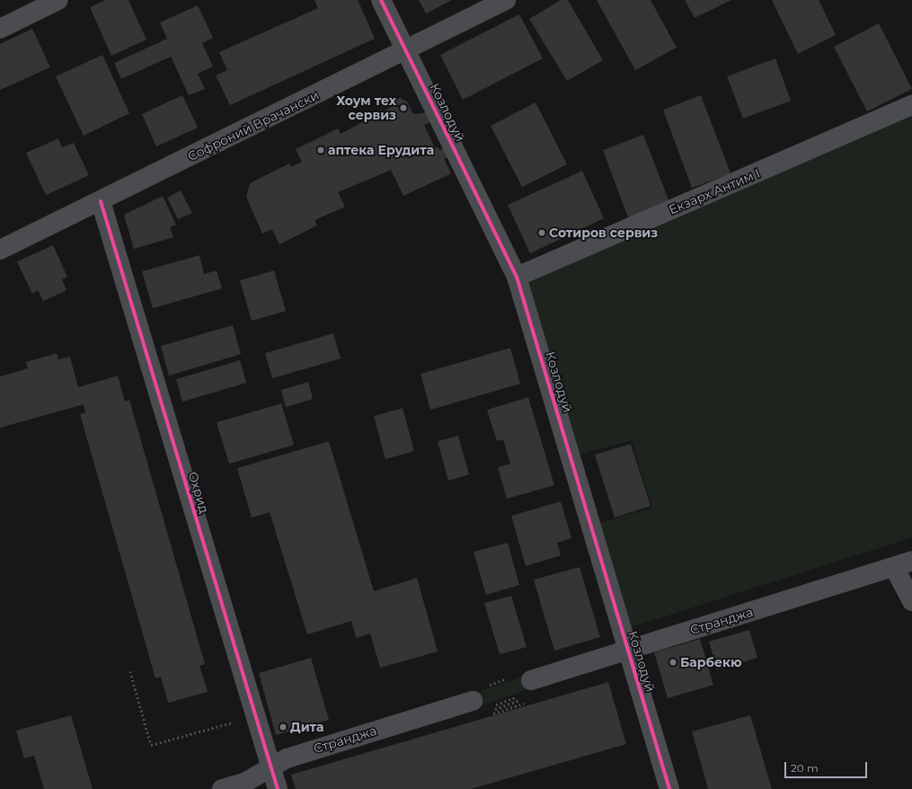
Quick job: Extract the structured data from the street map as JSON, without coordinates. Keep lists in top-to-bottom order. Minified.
{"streets":{"street":["Козлодуй","Софроний Врачански","Екзарх Антим I","Охрид","Странджа"]},"crossings":[["Козлодуй","Софроний Врачански"],["Козлодуй","Екзарх Антим I"],["Козлодуй","Странджа"],["Софроний Врачански","Охрид"],["Охрид","Странджа"]],"places":["Хоум тех сервиз","аптека Ерудита","Сотиров сервиз","Барбекю","Дита"],"scale_bar":"20 m"}
